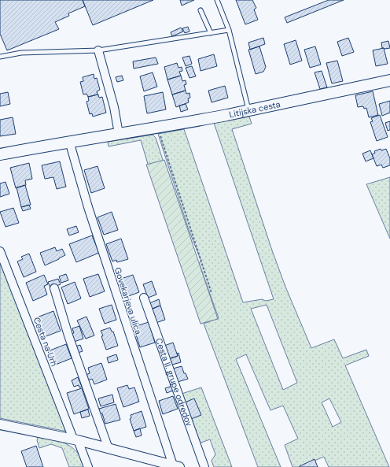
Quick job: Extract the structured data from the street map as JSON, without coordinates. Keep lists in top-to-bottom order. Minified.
{"streets":{"main road":["Litijska cesta"],"street":["Govekarjeva ulica","Cesta na Urh","Cesta II. grupe odredov"]},"crossings":[["Litijska cesta","Govekarjeva ulica"]]}
